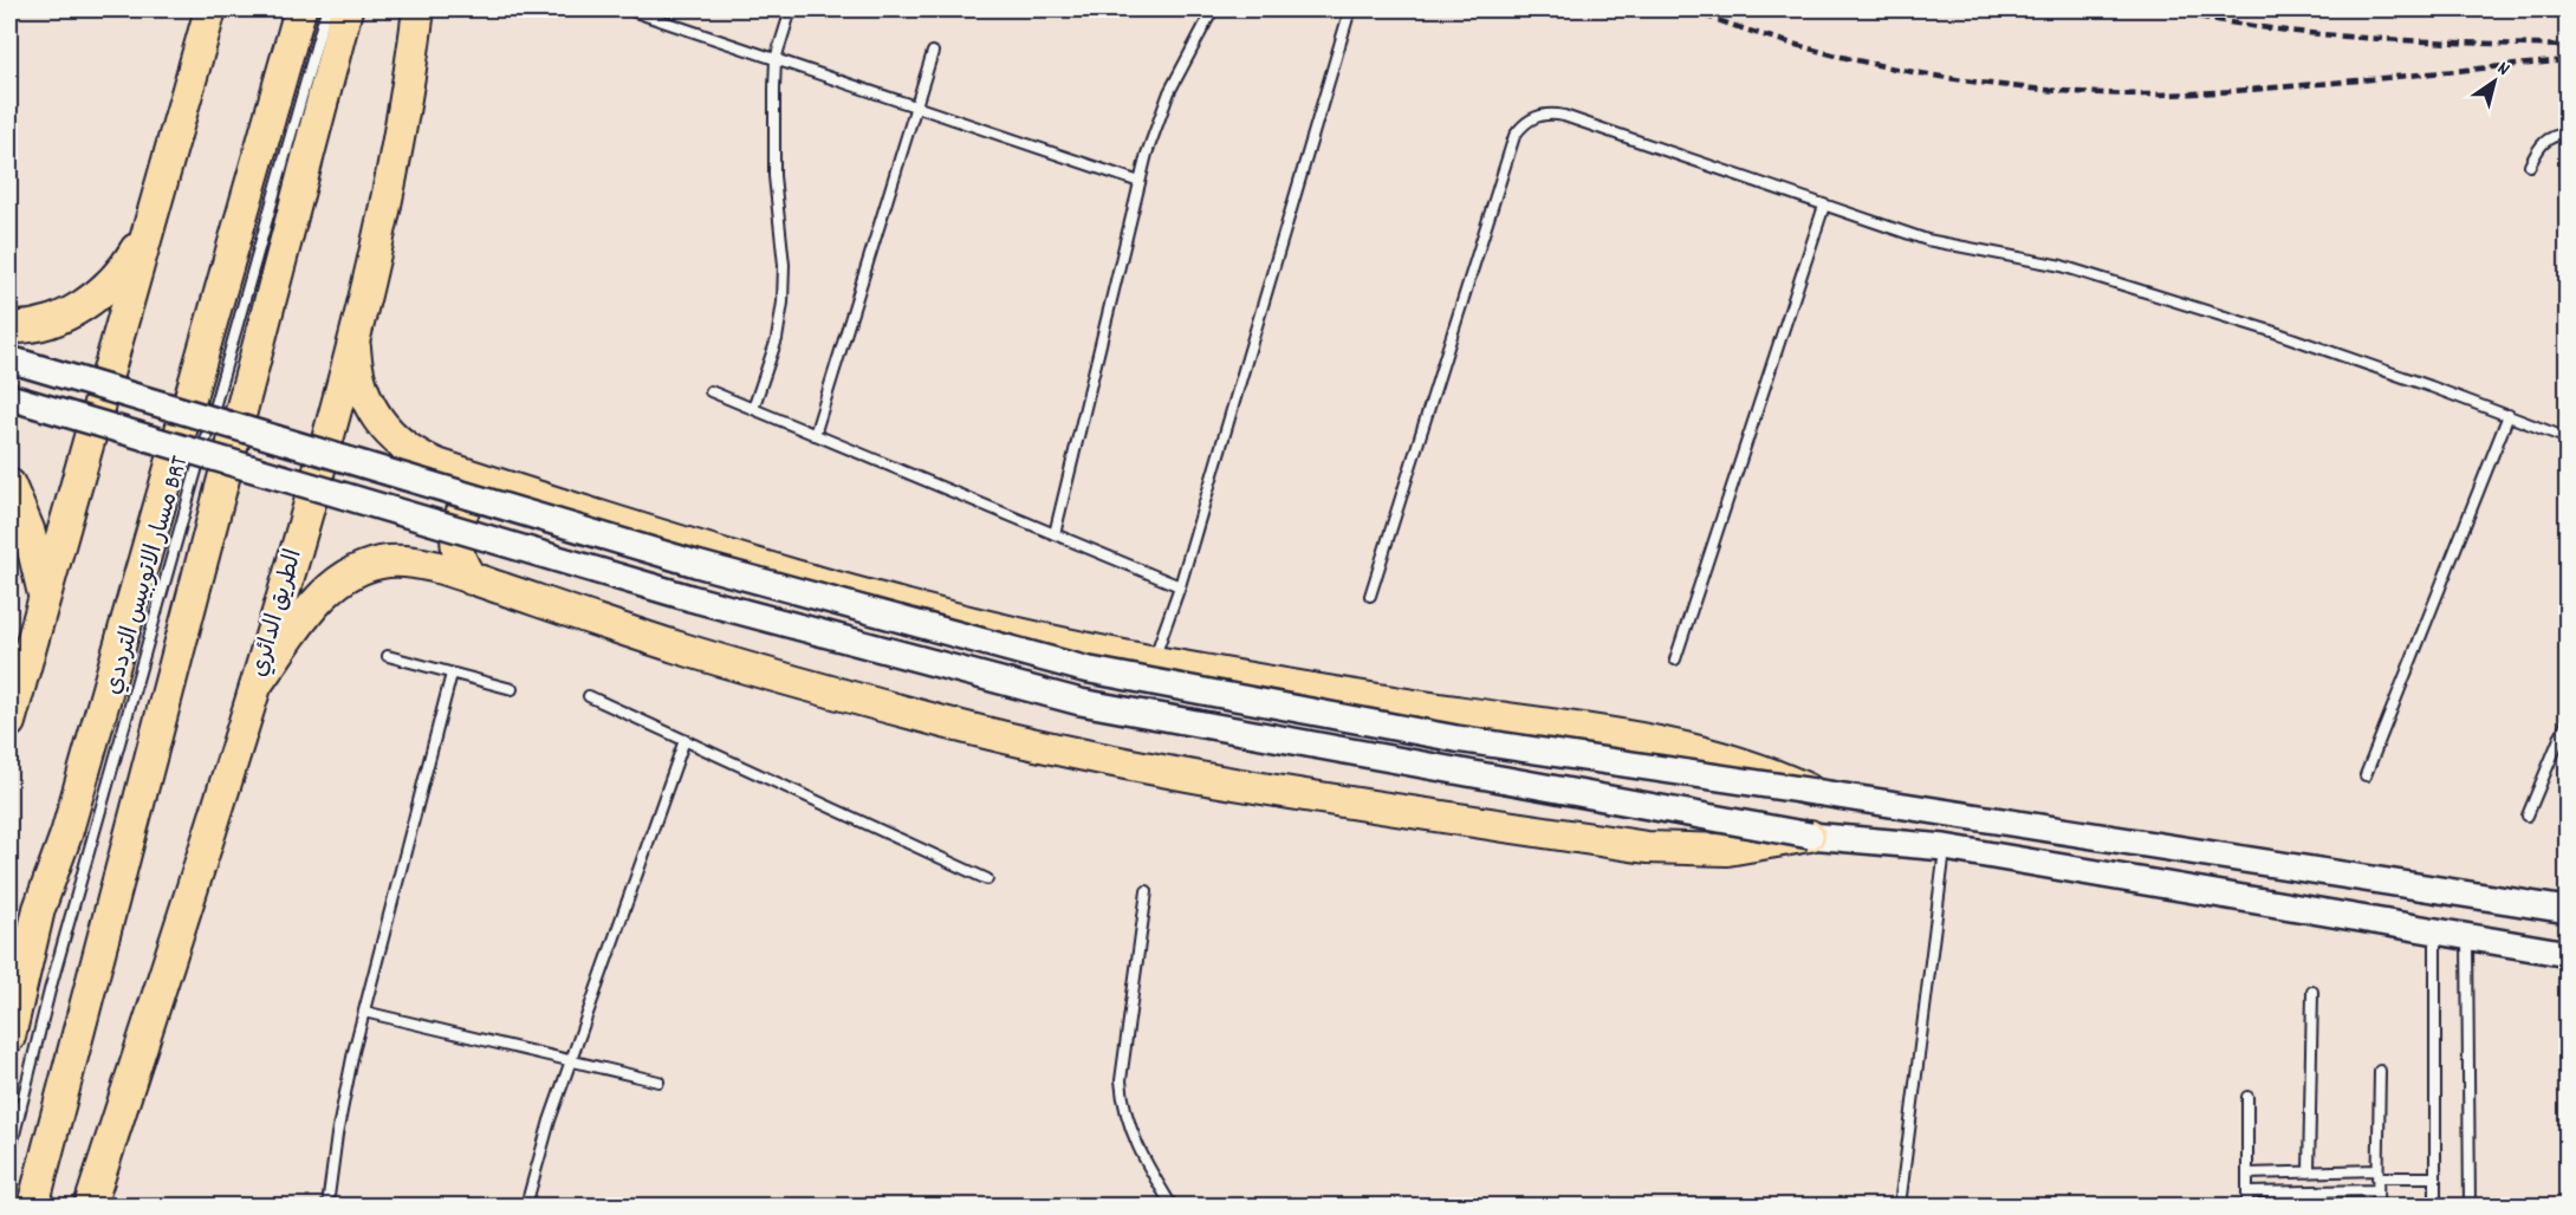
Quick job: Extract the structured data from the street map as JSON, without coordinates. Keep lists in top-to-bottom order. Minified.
{"streets":{"highway":["الطريق الدائري"],"lane":["مسار الاتوبيس الترددي BRT"]},"north":"top right"}
